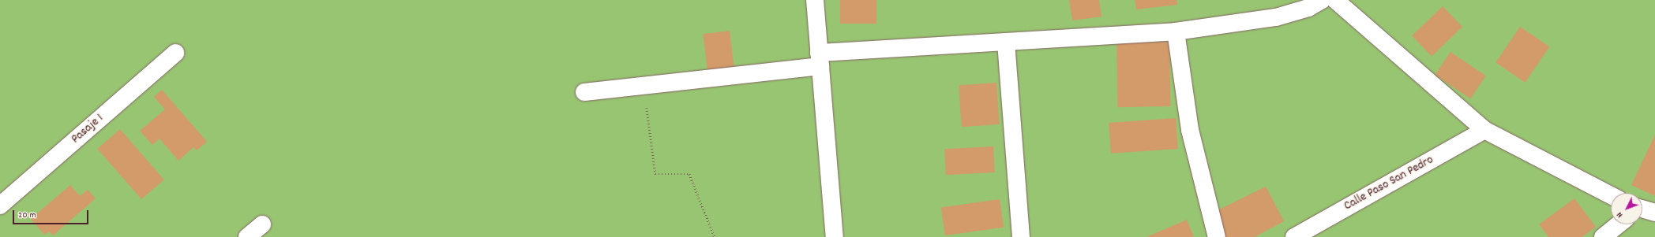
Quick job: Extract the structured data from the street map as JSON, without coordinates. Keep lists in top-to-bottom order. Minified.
{"streets":{"street":["Pasaje 1","Calle Paso San Pedro"]},"scale_bar":"20 m","north":"bottom left"}
